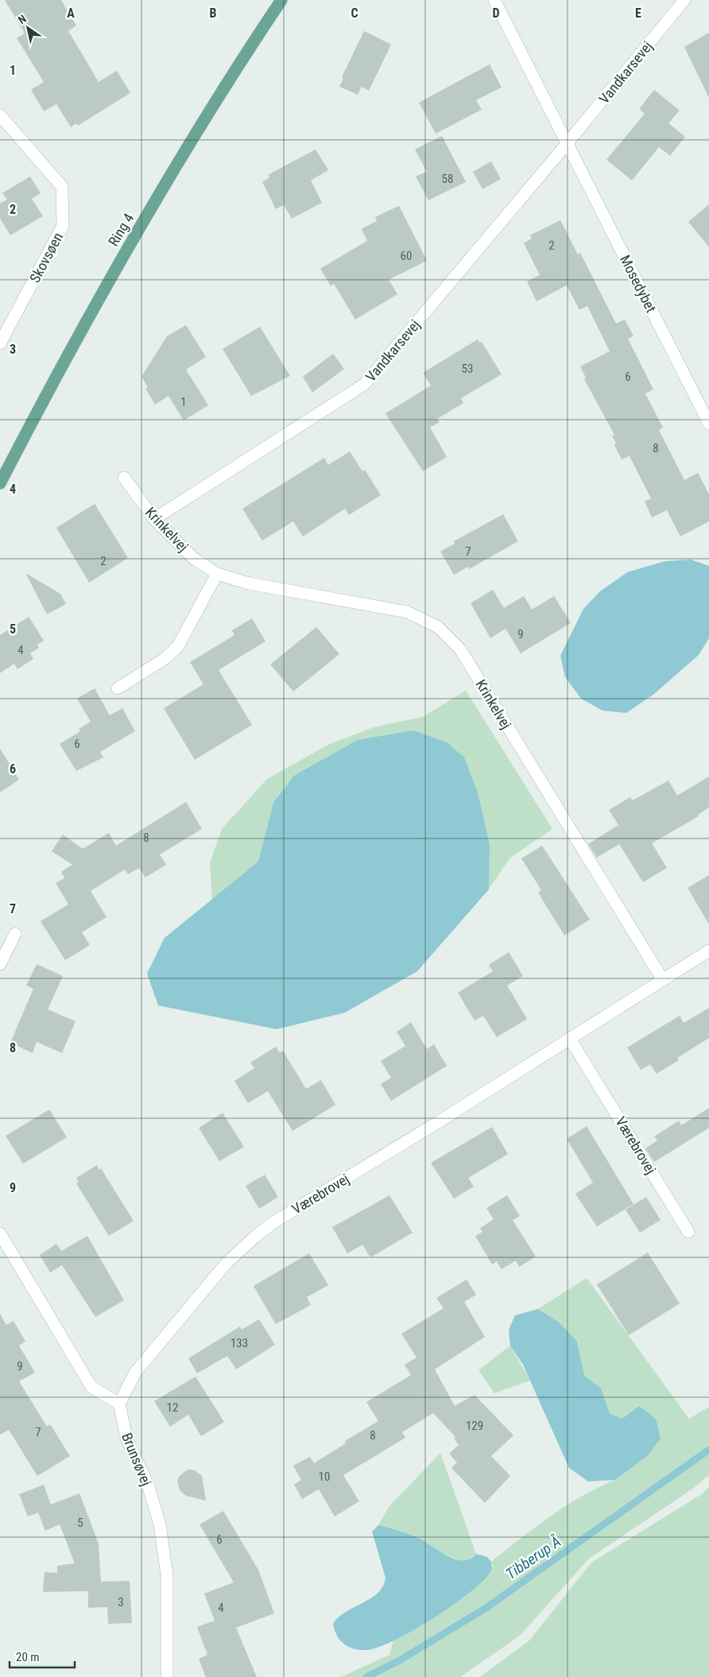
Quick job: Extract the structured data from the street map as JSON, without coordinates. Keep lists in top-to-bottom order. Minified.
{"streets":{"main road":["Ring 4"],"street":["Vandkarsevej","Skovsøen","Mosedybet","Krinkelvej","Værebrovej","Brunsøvej"]},"crossings":[["Vandkarsevej","Mosedybet"],["Vandkarsevej","Krinkelvej"],["Krinkelvej","Værebrovej"],["Værebrovej","Brunsøvej"]],"water":["Tibberup Å"],"house_numbers":["58","2","60","53","6","1","8","7","2","9","4","6","8","133","9","12","129","7","8","10","5","6","3","4"],"scale_bar":"20 m","north":"top left","grid":{"columns":["A","B","C","D","E"],"rows":["1","2","3","4","5","6","7","8","9"]}}
